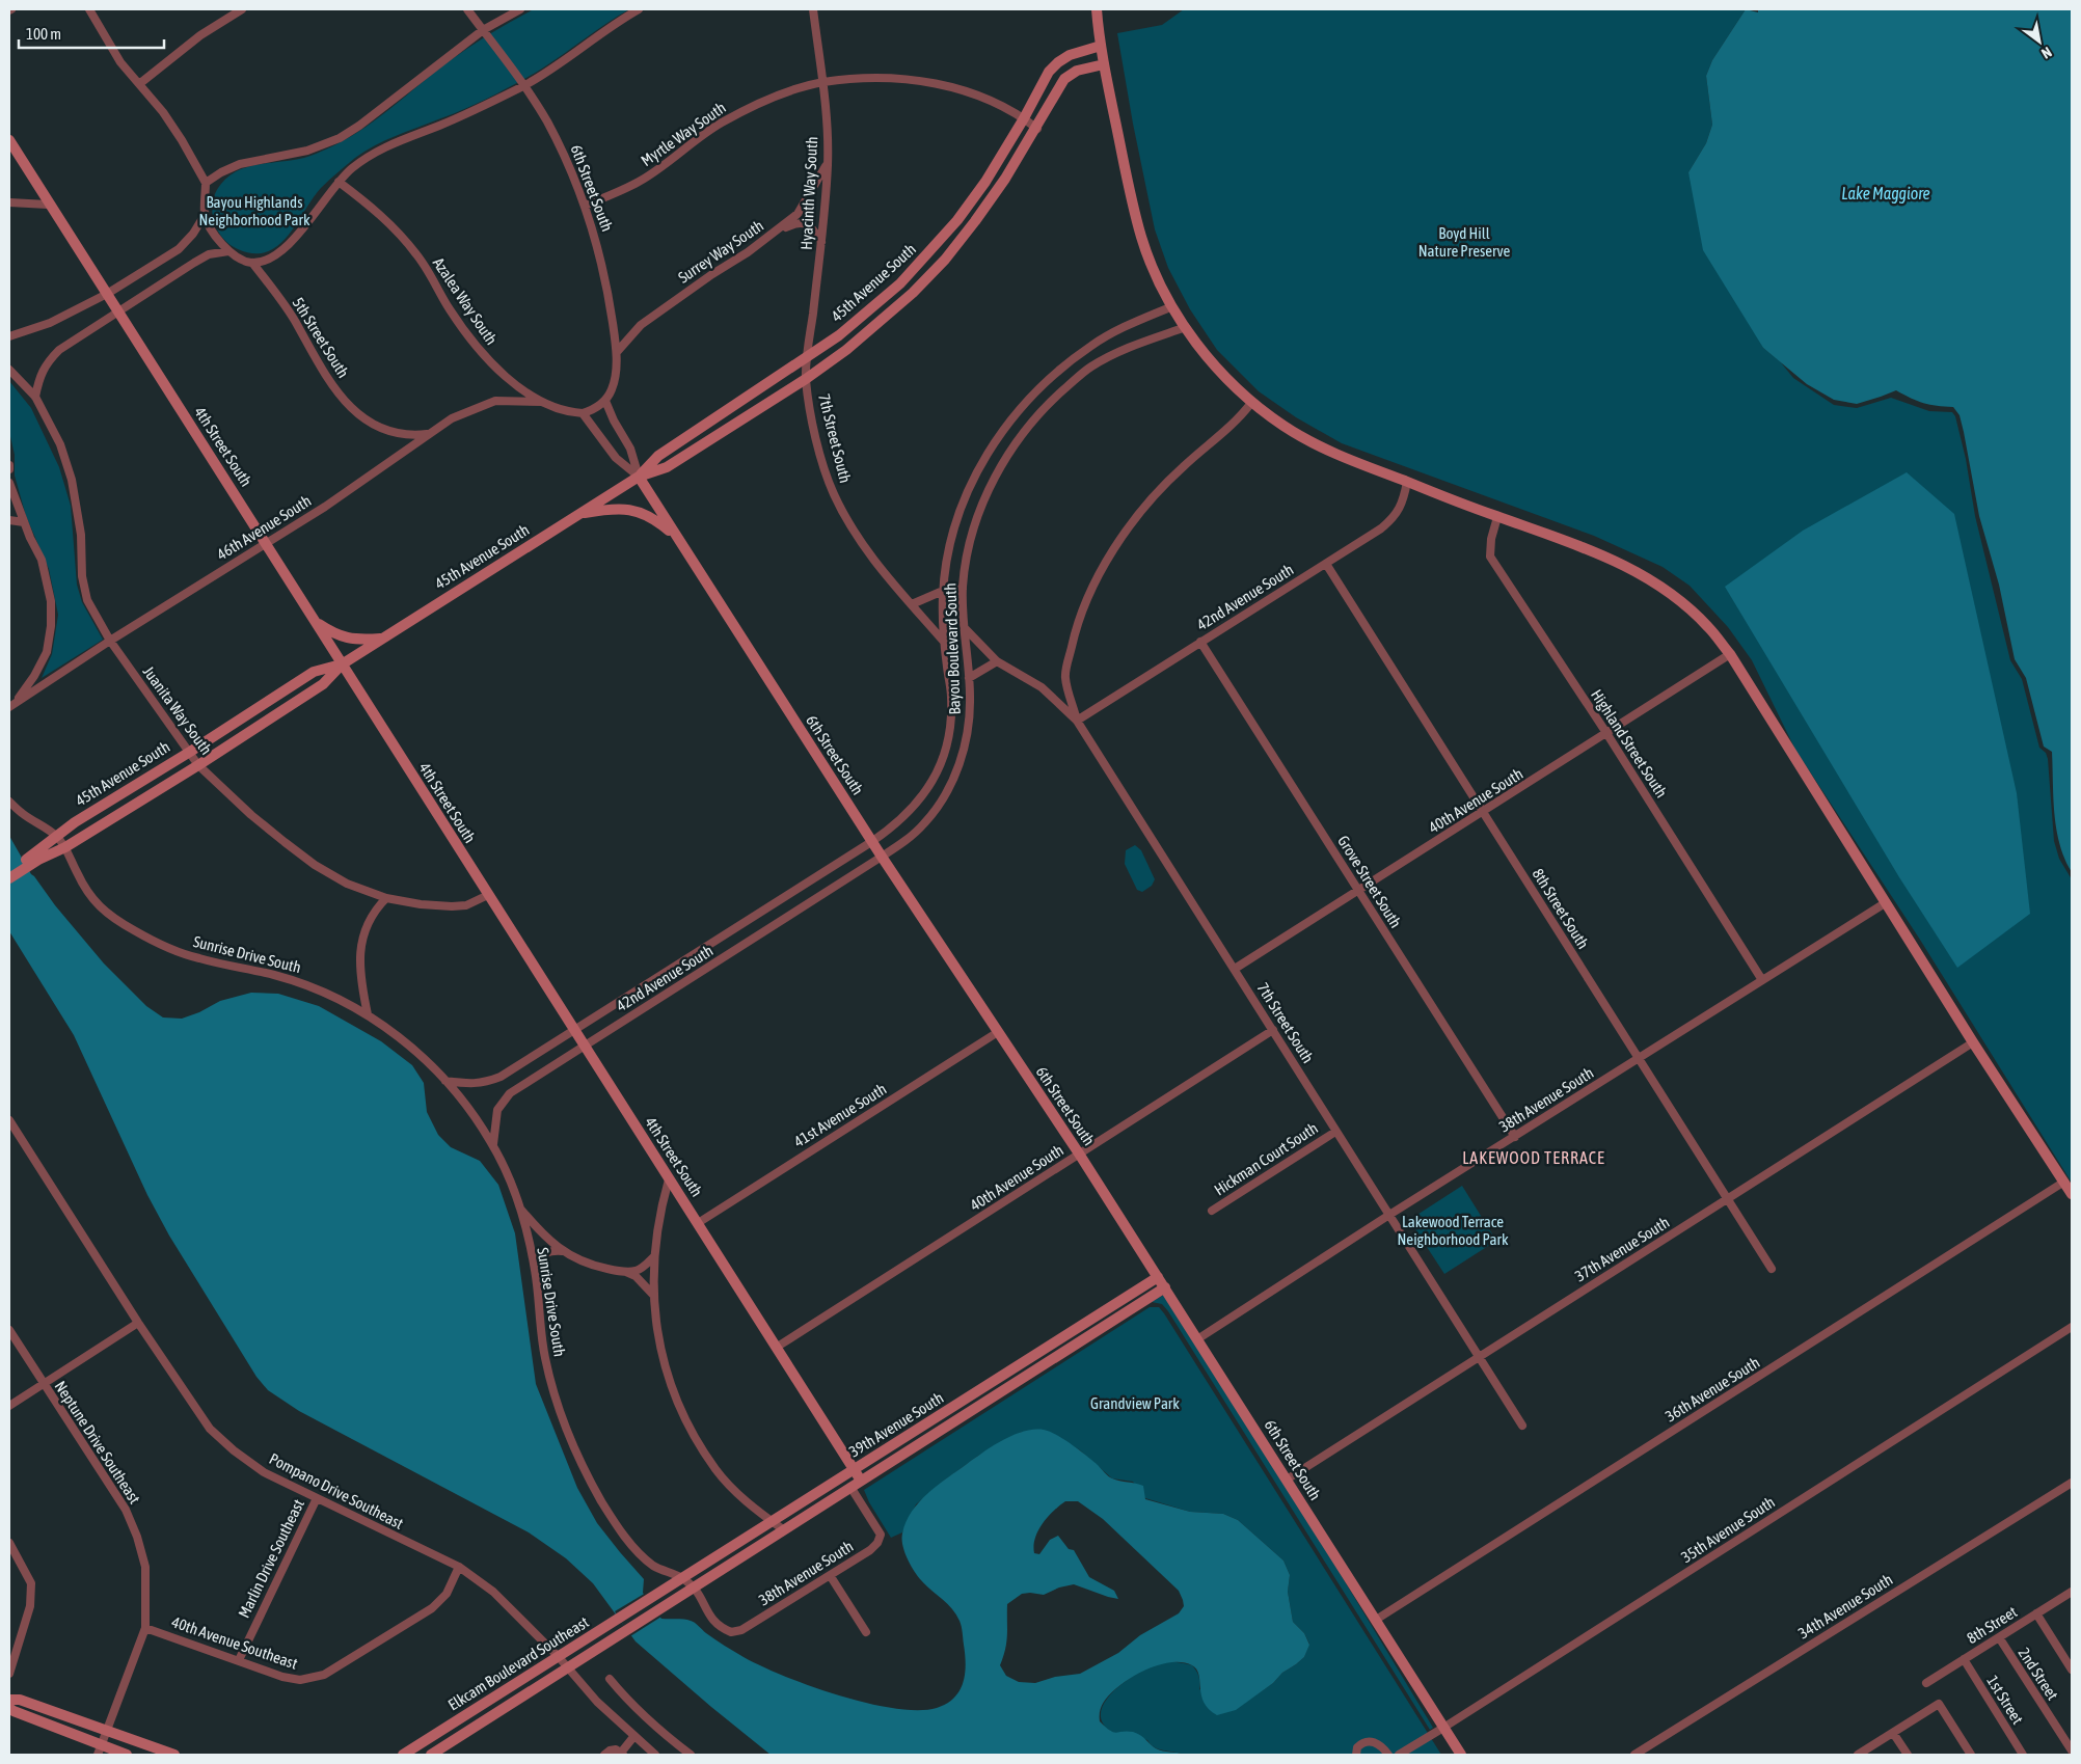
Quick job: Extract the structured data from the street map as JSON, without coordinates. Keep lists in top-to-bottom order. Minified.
{"streets":{"street":["Myrtle Way South","6th Street South","Hyacinth Way South","Surrey Way South","45th Avenue South","Azalea Way South","5th Street South","7th Street South","4th Street South","46th Avenue South","42nd Avenue South","Bayou Boulevard South","Juanita Way South","Highland Street South","40th Avenue South","Grove Street South","8th Street South","Sunrise Drive South","38th Avenue South","41st Avenue South","Hickman Court South","37th Avenue South","36th Avenue South","39th Avenue South","Neptune Drive Southeast","Pompano Drive Southeast","35th Avenue South","Marlin Drive Southeast","34th Avenue South","8th Street","40th Avenue Southeast","Elkcam Boulevard Southeast","2nd Street","1st Street"]},"crossings":[["Myrtle Way South","6th Street South"],["Myrtle Way South","Hyacinth Way South"],["Myrtle Way South","45th Avenue South"],["6th Street South","Surrey Way South"],["6th Street South","45th Avenue South"],["6th Street South","Azalea Way South"],["6th Street South","42nd Avenue South"],["6th Street South","Bayou Boulevard South"],["6th Street South","40th Avenue South"],["6th Street South","38th Avenue South"],["6th Street South","41st Avenue South"],["6th Street South","37th Avenue South"],["6th Street South","36th Avenue South"],["6th Street South","39th Avenue South"],["6th Street South","35th Avenue South"],["Hyacinth Way South","Surrey Way South"],["Hyacinth Way South","45th Avenue South"],["Hyacinth Way South","7th Street South"],["45th Avenue South","7th Street South"],["45th Avenue South","4th Street South"],["45th Avenue South","Juanita Way South"],["45th Avenue South","Sunrise Drive South"],["Azalea Way South","46th Avenue South"],["5th Street South","46th Avenue South"],["7th Street South","42nd Avenue South"],["7th Street South","Bayou Boulevard South"],["7th Street South","40th Avenue South"],["7th Street South","38th Avenue South"],["7th Street South","Hickman Court South"],["7th Street South","37th Avenue South"],["4th Street South","46th Avenue South"],["4th Street South","42nd Avenue South"],["4th Street South","Juanita Way South"],["4th Street South","40th Avenue South"],["4th Street South","41st Avenue South"],["4th Street South","39th Avenue South"],["46th Avenue South","Juanita Way South"],["42nd Avenue South","Bayou Boulevard South"],["42nd Avenue South","Grove Street South"],["42nd Avenue South","8th Street South"],["42nd Avenue South","Sunrise Drive South"],["Highland Street South","40th Avenue South"],["Highland Street South","38th Avenue South"],["40th Avenue South","Grove Street South"],["40th Avenue South","8th Street South"],["Grove Street South","38th Avenue South"],["8th Street South","38th Avenue South"],["8th Street South","37th Avenue South"],["Sunrise Drive South","38th Avenue South"],["Sunrise Drive South","39th Avenue South"],["38th Avenue South","39th Avenue South"],["39th Avenue South","Elkcam Boulevard Southeast"],["Neptune Drive Southeast","40th Avenue Southeast"],["Pompano Drive Southeast","Marlin Drive Southeast"],["Pompano Drive Southeast","40th Avenue Southeast"],["Pompano Drive Southeast","Elkcam Boulevard Southeast"],["Marlin Drive Southeast","40th Avenue Southeast"],["8th Street","2nd Street"],["8th Street","1st Street"]],"districts":["LAKEWOOD TERRACE"],"water":["Lake Maggiore"],"parks":["Bayou Highlands Neighborhood Park","Boyd Hill Nature Preserve","Lakewood Terrace Neighborhood Park","Grandview Park"],"scale_bar":"100 m","north":"bottom right"}
